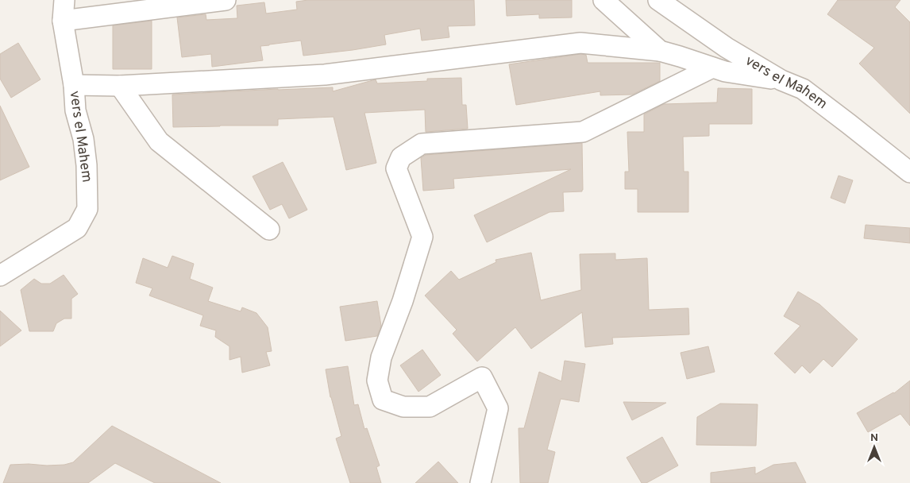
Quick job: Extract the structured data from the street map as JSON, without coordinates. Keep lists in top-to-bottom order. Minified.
{"streets":{"street":["vers el Mahem"]},"north":"top"}
